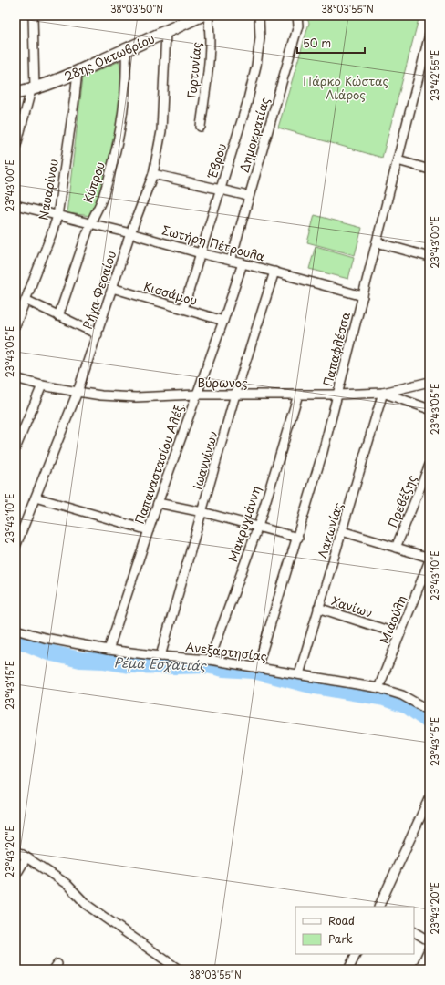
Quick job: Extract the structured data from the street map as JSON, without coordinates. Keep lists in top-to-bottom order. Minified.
{"streets":{"street":["28ης Οκτωβρίου","Γορτυνίας","Δημοκρατίας","Έβρου","Κύπρου","Ναυαρίνου","Σωτήρη Πέτρουλα","Ρήγα Φεραίου","Κισσάμου","Παπαφλέσσα","Βύρωνος","Ιωαννίνων","Παπαναστασίου Αλέξ.","Πρεβέζης","Μακρυγιάννη","Λακωνίας","Χανίων","Μιαούλη","Ανεξαρτησίας"]},"crossings":[["28ης Οκτωβρίου","Κύπρου"],["28ης Οκτωβρίου","Ναυαρίνου"],["28ης Οκτωβρίου","Ρήγα Φεραίου"],["Δημοκρατίας","Σωτήρη Πέτρουλα"],["Έβρου","Σωτήρη Πέτρουλα"],["Έβρου","Κισσάμου"],["Κύπρου","Σωτήρη Πέτρουλα"],["Ναυαρίνου","Σωτήρη Πέτρουλα"],["Σωτήρη Πέτρουλα","Ρήγα Φεραίου"],["Σωτήρη Πέτρουλα","Παπαφλέσσα"],["Σωτήρη Πέτρουλα","Ιωαννίνων"],["Σωτήρη Πέτρουλα","Παπαναστασίου Αλέξ."],["Ρήγα Φεραίου","Κισσάμου"],["Ρήγα Φεραίου","Βύρωνος"],["Κισσάμου","Παπαναστασίου Αλέξ."],["Παπαφλέσσα","Βύρωνος"],["Παπαφλέσσα","Ανεξαρτησίας"],["Βύρωνος","Ιωαννίνων"],["Βύρωνος","Παπαναστασίου Αλέξ."],["Βύρωνος","Μακρυγιάννη"],["Βύρωνος","Λακωνίας"],["Ιωαννίνων","Ανεξαρτησίας"],["Παπαναστασίου Αλέξ.","Ανεξαρτησίας"],["Μακρυγιάννη","Ανεξαρτησίας"],["Λακωνίας","Χανίων"],["Λακωνίας","Ανεξαρτησίας"],["Χανίων","Μιαούλη"],["Μιαούλη","Ανεξαρτησίας"]],"water":["Ρέμα Εσχατιάς"],"parks":["Πάρκο Κώστας Λιάρος"],"legend":["Road","Park"],"scale_bar":"50 m","coordinates":["38°03'50\"N","38°03'55\"N","23°42'55\"E","23°43'00\"E","23°43'05\"E","23°43'10\"E","23°43'15\"E","23°43'20\"E"]}
